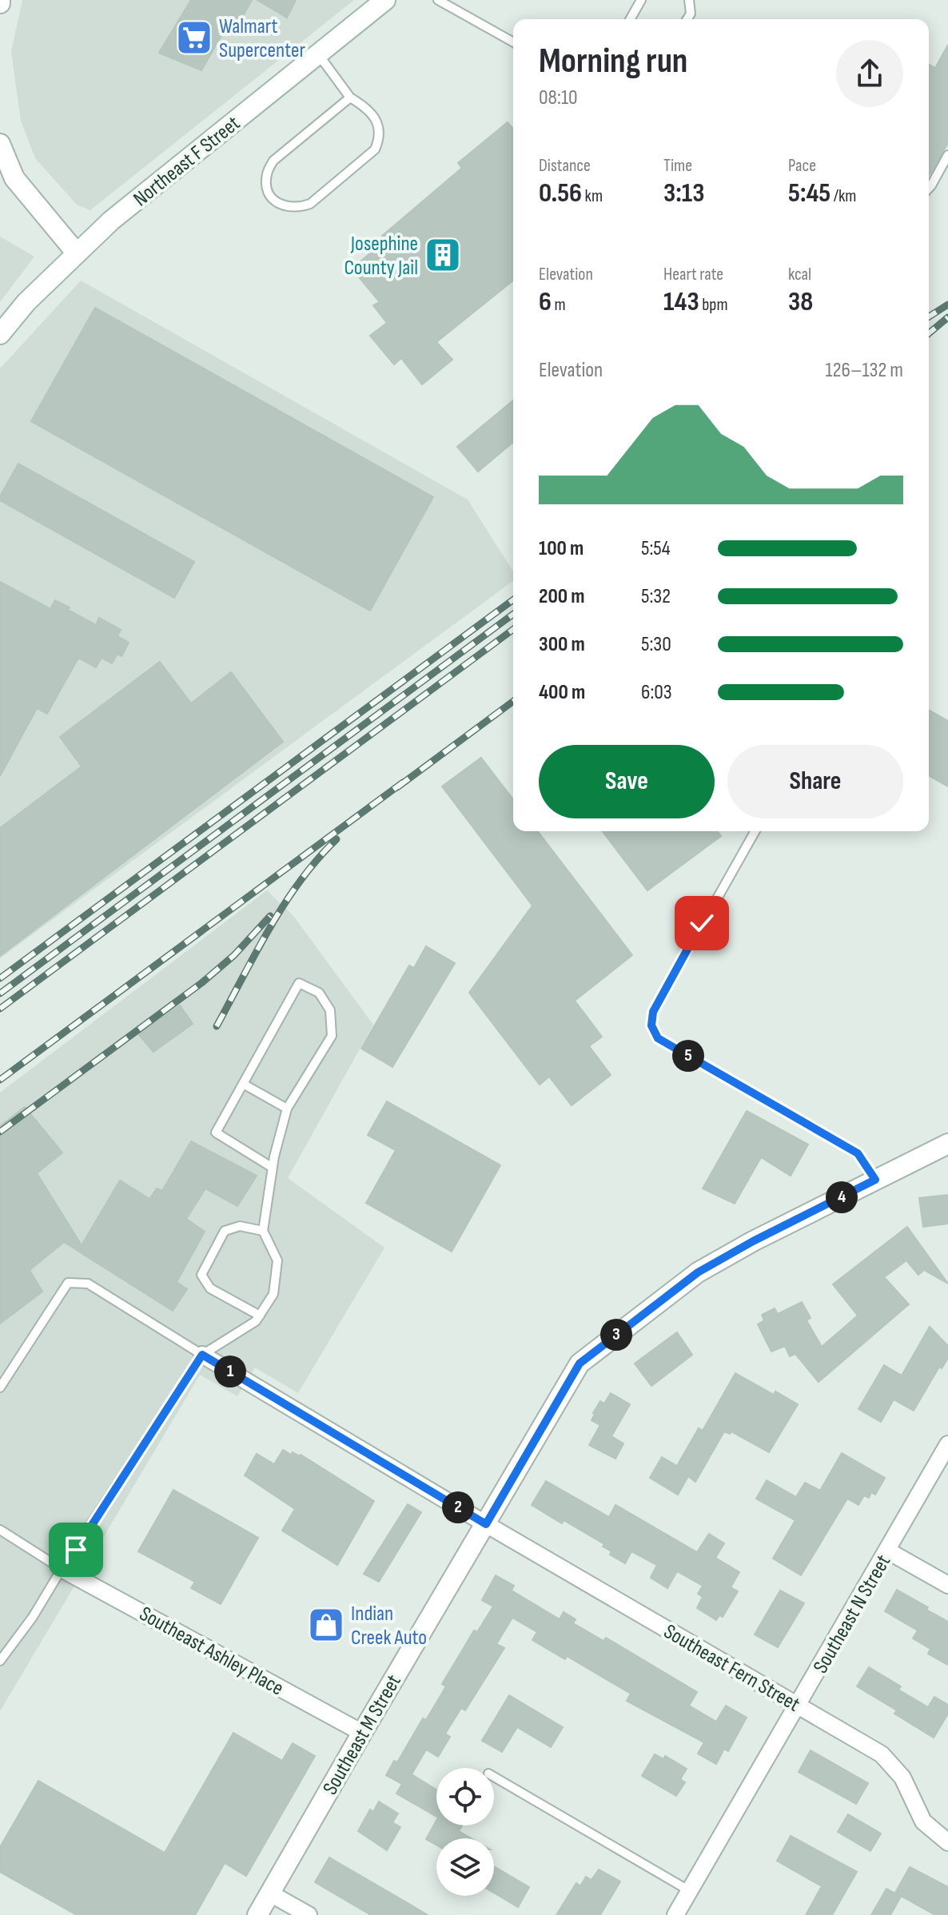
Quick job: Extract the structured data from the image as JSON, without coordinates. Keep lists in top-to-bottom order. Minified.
{"streets":{"street":["Northeast F Street","Southeast N Street","Southeast Ashley Place","Southeast Fern Street","Southeast M Street"]},"crossings":[["Southeast N Street","Southeast Fern Street"],["Southeast Ashley Place","Southeast M Street"],["Southeast Fern Street","Southeast M Street"]],"places":{"supermarket":["Walmart Supercenter"],"building":["Josephine County Jail"],"shop":["Indian Creek Auto"]},"page":{"heading":["Morning run","08:10"],"stats":[["Distance","0.56 km"],["Time","3:13"],["Pace","5:45 /km"],["Elevation","6 m"],["Heart rate","143 bpm"],["kcal","38"]],"chart":["Elevation","126–132 m"],"list":[{"name":"100 m","note":"5:54"},{"name":"200 m","note":"5:32"},{"name":"300 m","note":"5:30"},{"name":"400 m","note":"6:03"}],"buttons":["Save","Share"],"pins":["5","4","3","1","2"]}}
